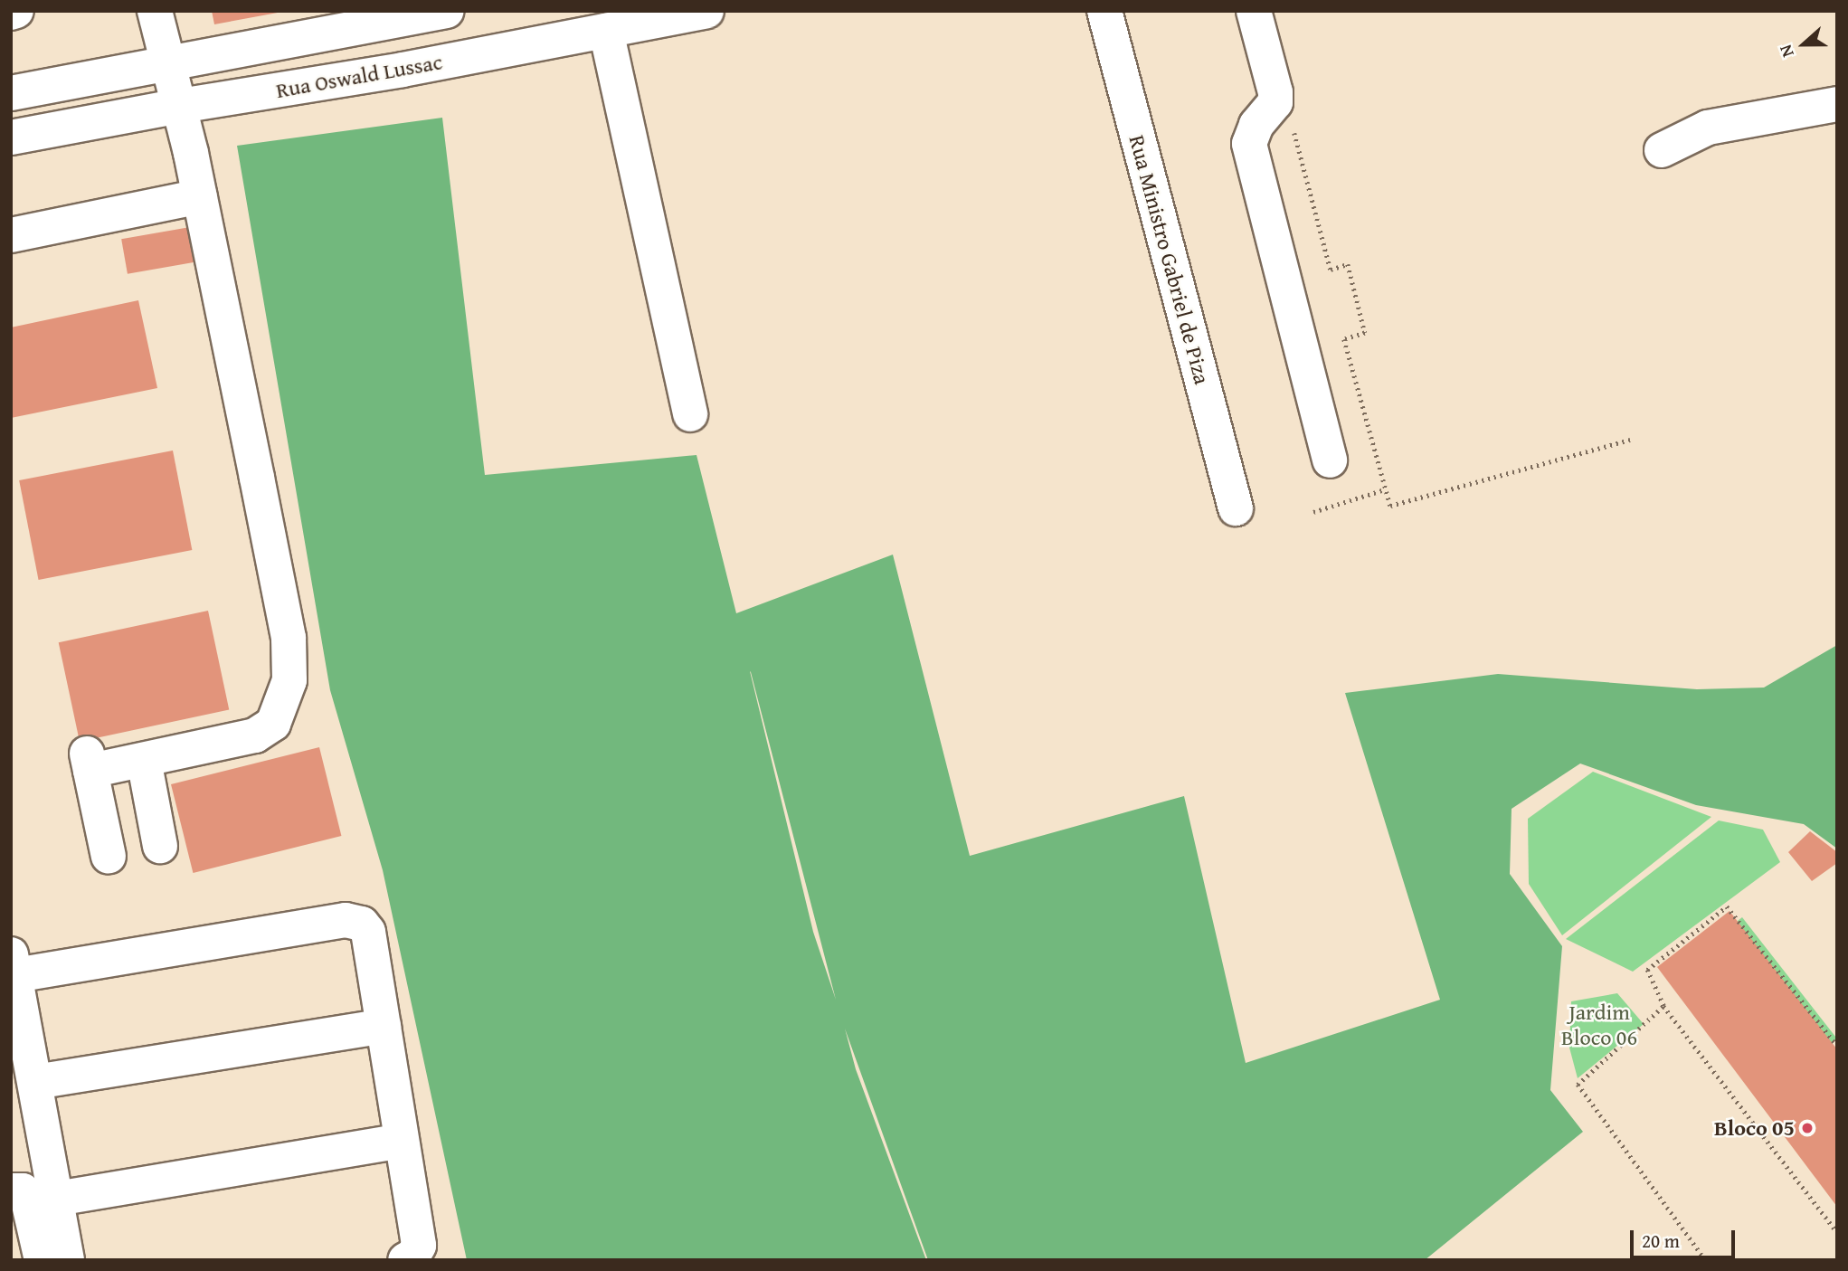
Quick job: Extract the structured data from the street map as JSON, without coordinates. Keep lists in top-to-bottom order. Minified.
{"streets":{"street":["Rua Oswald Lussac","Rua Ministro Gabriel de Piza"]},"parks":["Jardim Bloco 06"],"places":["Bloco 05"],"scale_bar":"20 m","north":"left"}
